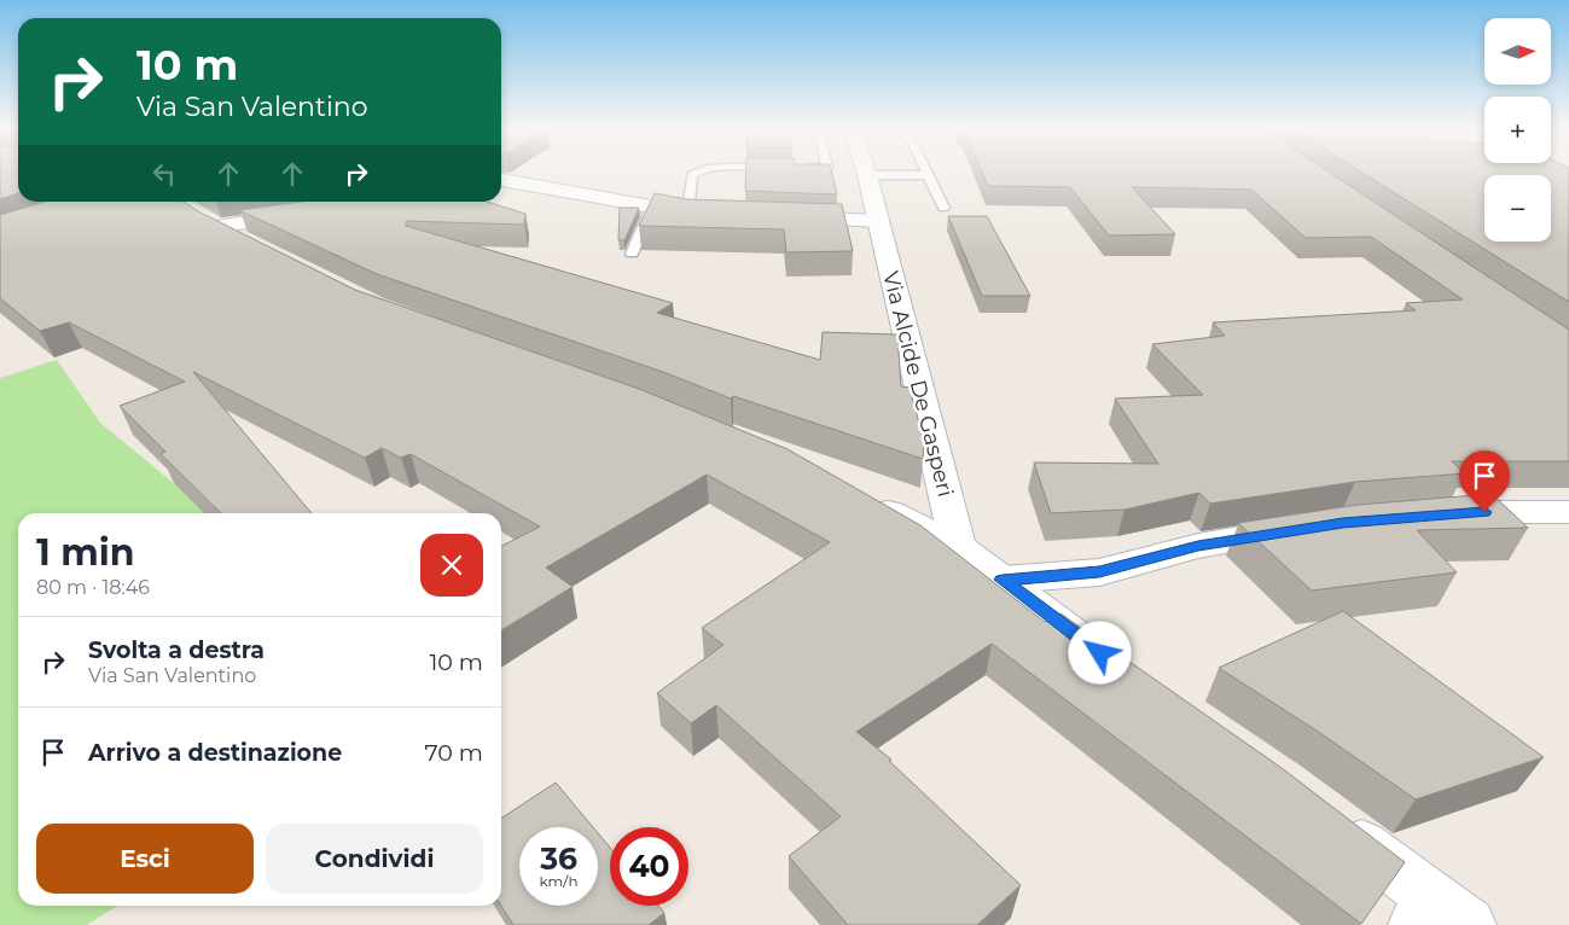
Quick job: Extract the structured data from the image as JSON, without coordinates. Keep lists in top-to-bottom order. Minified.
{"streets":{"street":["Via Alcide De Gasperi"]},"north":"right","page":{"map_buttons":["+","−"],"turn":["10 m","Via San Valentino"],"heading":["1 min","80 m · 18:46"],"list":[{"name":"Svolta a destra","note":"Via San Valentino","value":"10 m"},{"name":"Arrivo a destinazione","value":"70 m"}],"buttons":["Esci","Condividi"],"speed":"36 km/h","limit":"40"}}
